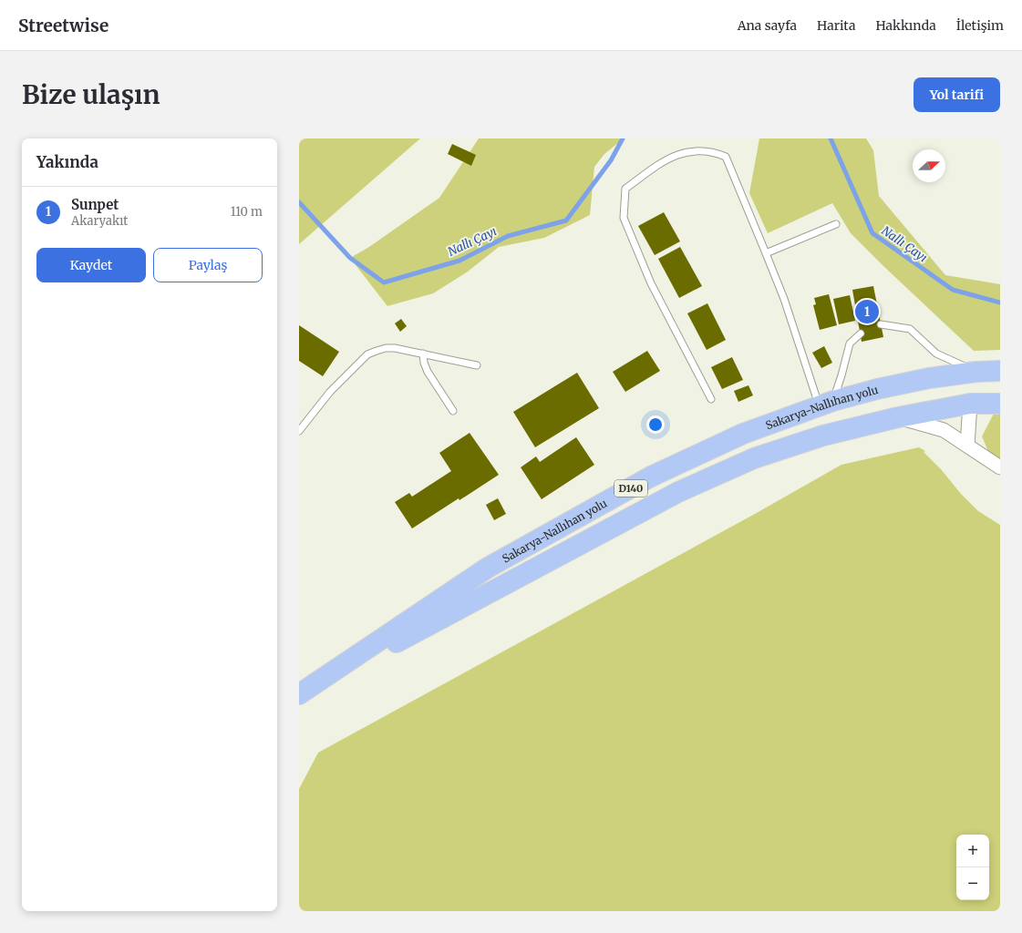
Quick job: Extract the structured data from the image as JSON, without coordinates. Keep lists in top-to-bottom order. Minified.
{"streets":{"main road":["Sakarya-Nallıhan yolu","D140"]},"water":["Nallı Çayı"],"north":"right","page":{"header":"Streetwise","nav":["Ana sayfa","Harita","Hakkında","İletişim"],"buttons":["Yol tarifi",["Kaydet","Paylaş"]],"title":"Bize ulaşın","heading":"Yakında","list":[{"mark":"1","name":"Sunpet","note":"Akaryakıt","value":"110 m"}],"pins":"1","map_buttons":["+","−"]}}
